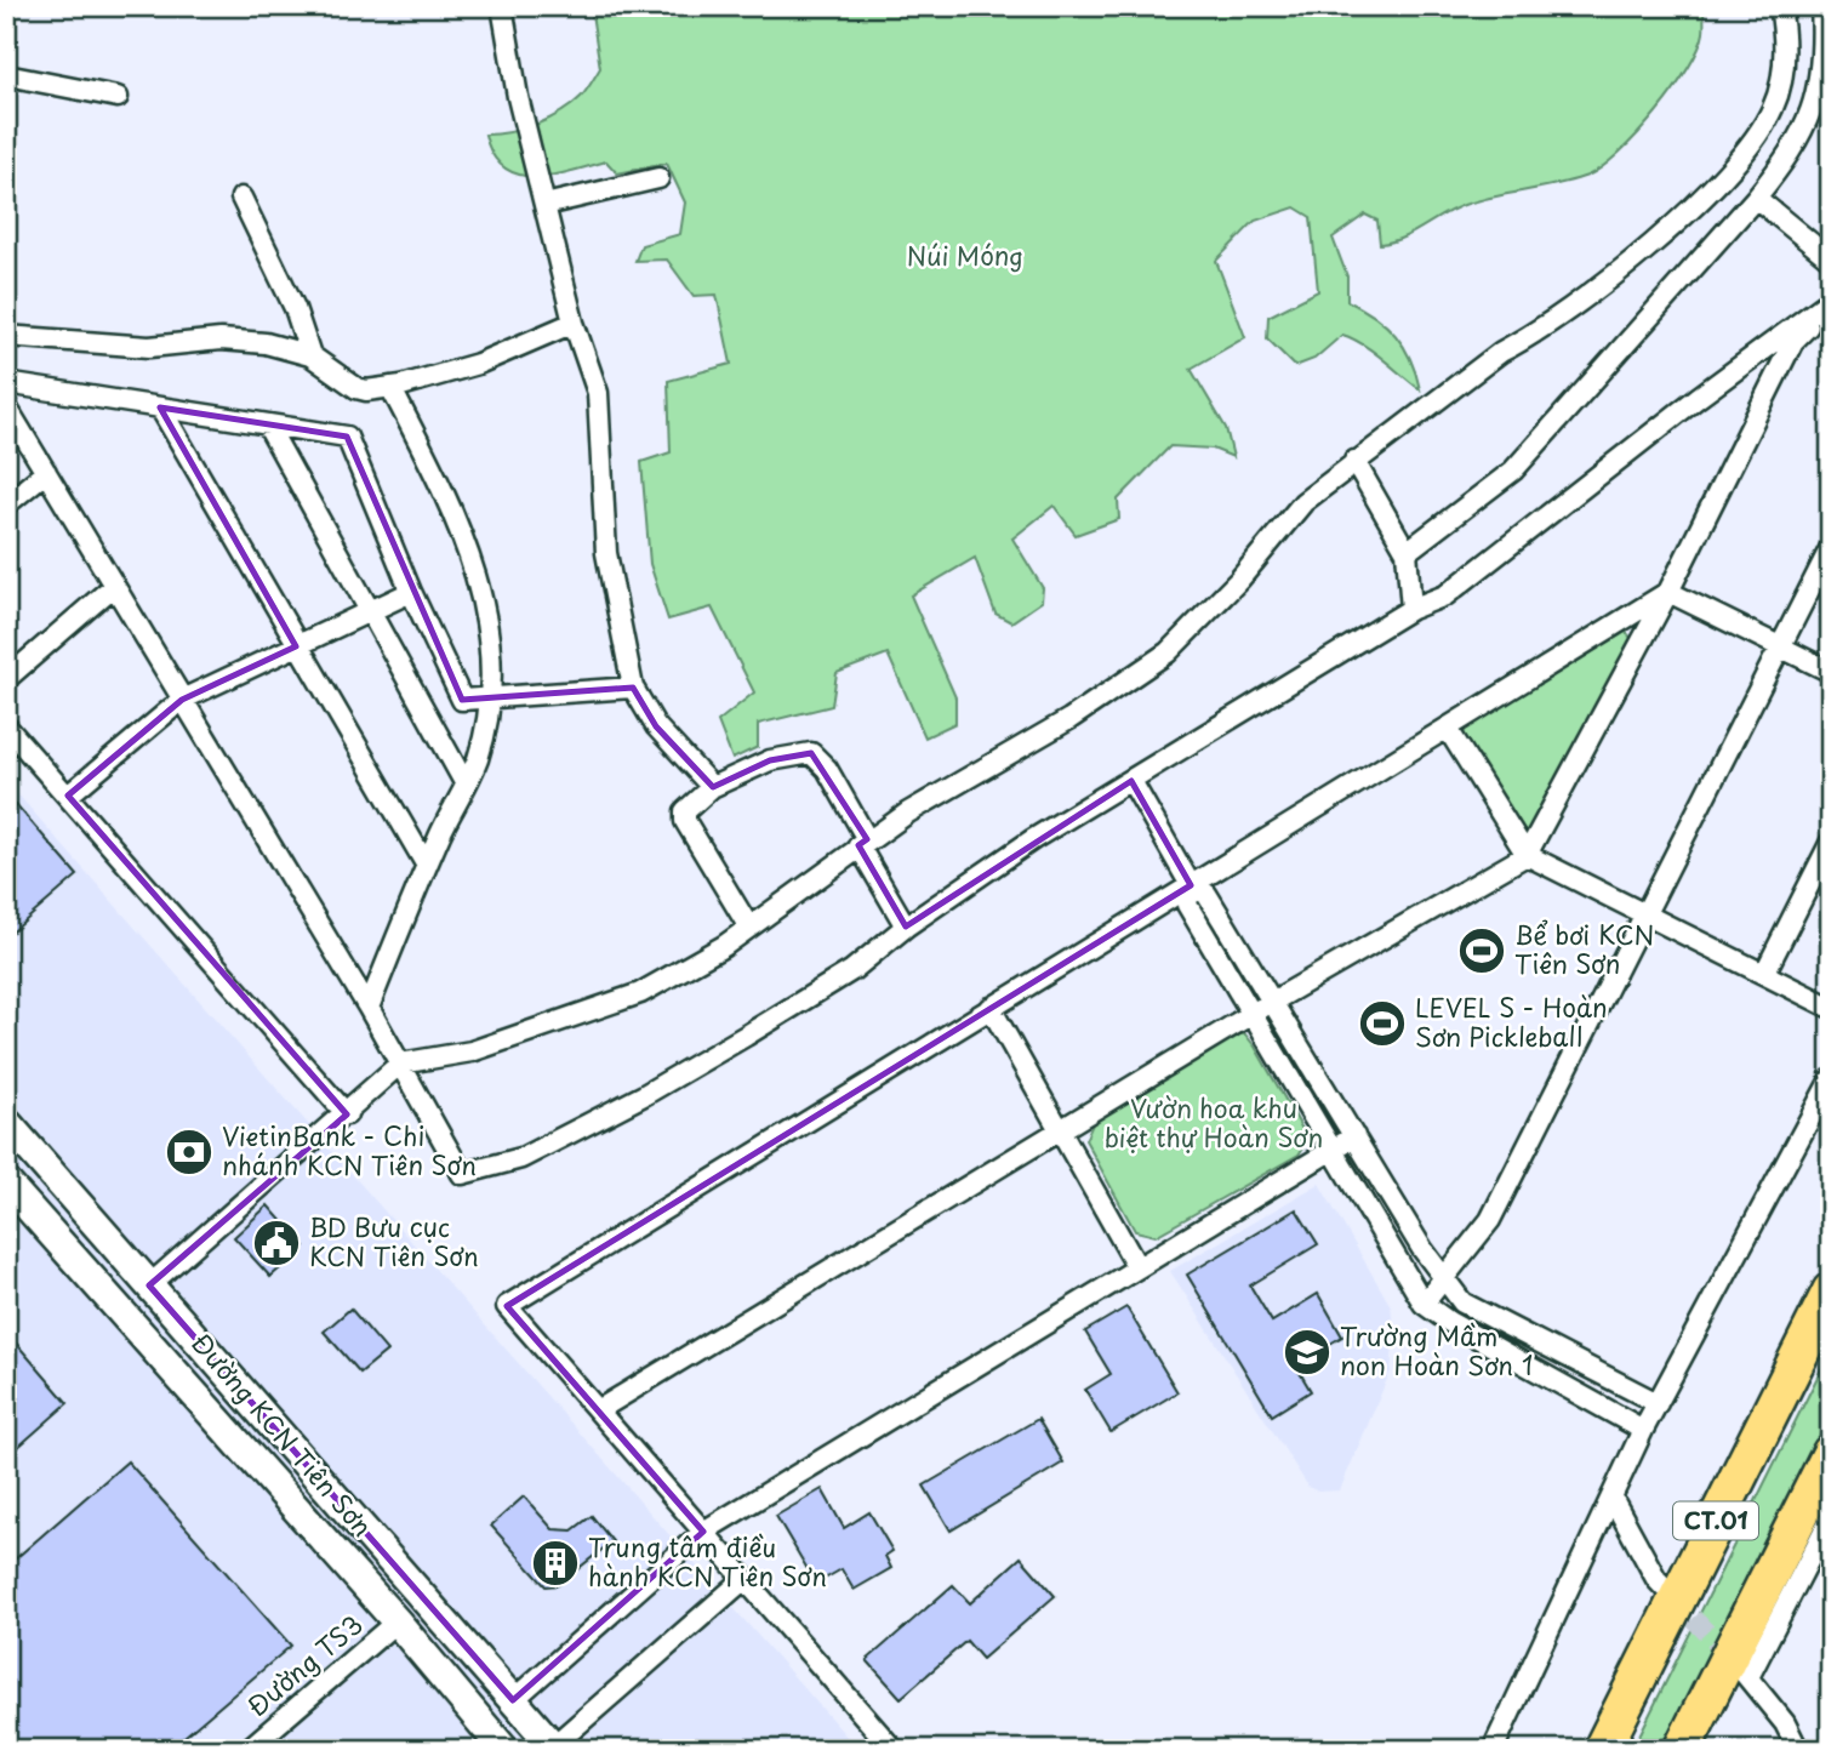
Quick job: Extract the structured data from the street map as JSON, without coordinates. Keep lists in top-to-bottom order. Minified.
{"streets":{"highway":["CT.01"],"main road":["Đường KCN Tiên Sơn"],"street":["Đường TS3"]},"crossings":[["Đường KCN Tiên Sơn","Đường TS3"]],"parks":["Núi Móng","Vườn hoa khu biệt thự Hoàn Sơn"],"places":{"sports":["Bể bơi KCN Tiên Sơn","LEVEL S - Hoàn Sơn Pickleball"],"bank":["VietinBank - Chi nhánh KCN Tiên Sơn"],"public building":["BD Bưu cục KCN Tiên Sơn"],"school or university":["Trường Mầm non Hoàn Sơn 1"],"building":["Trung tâm điều hành KCN Tiên Sơn"]}}
